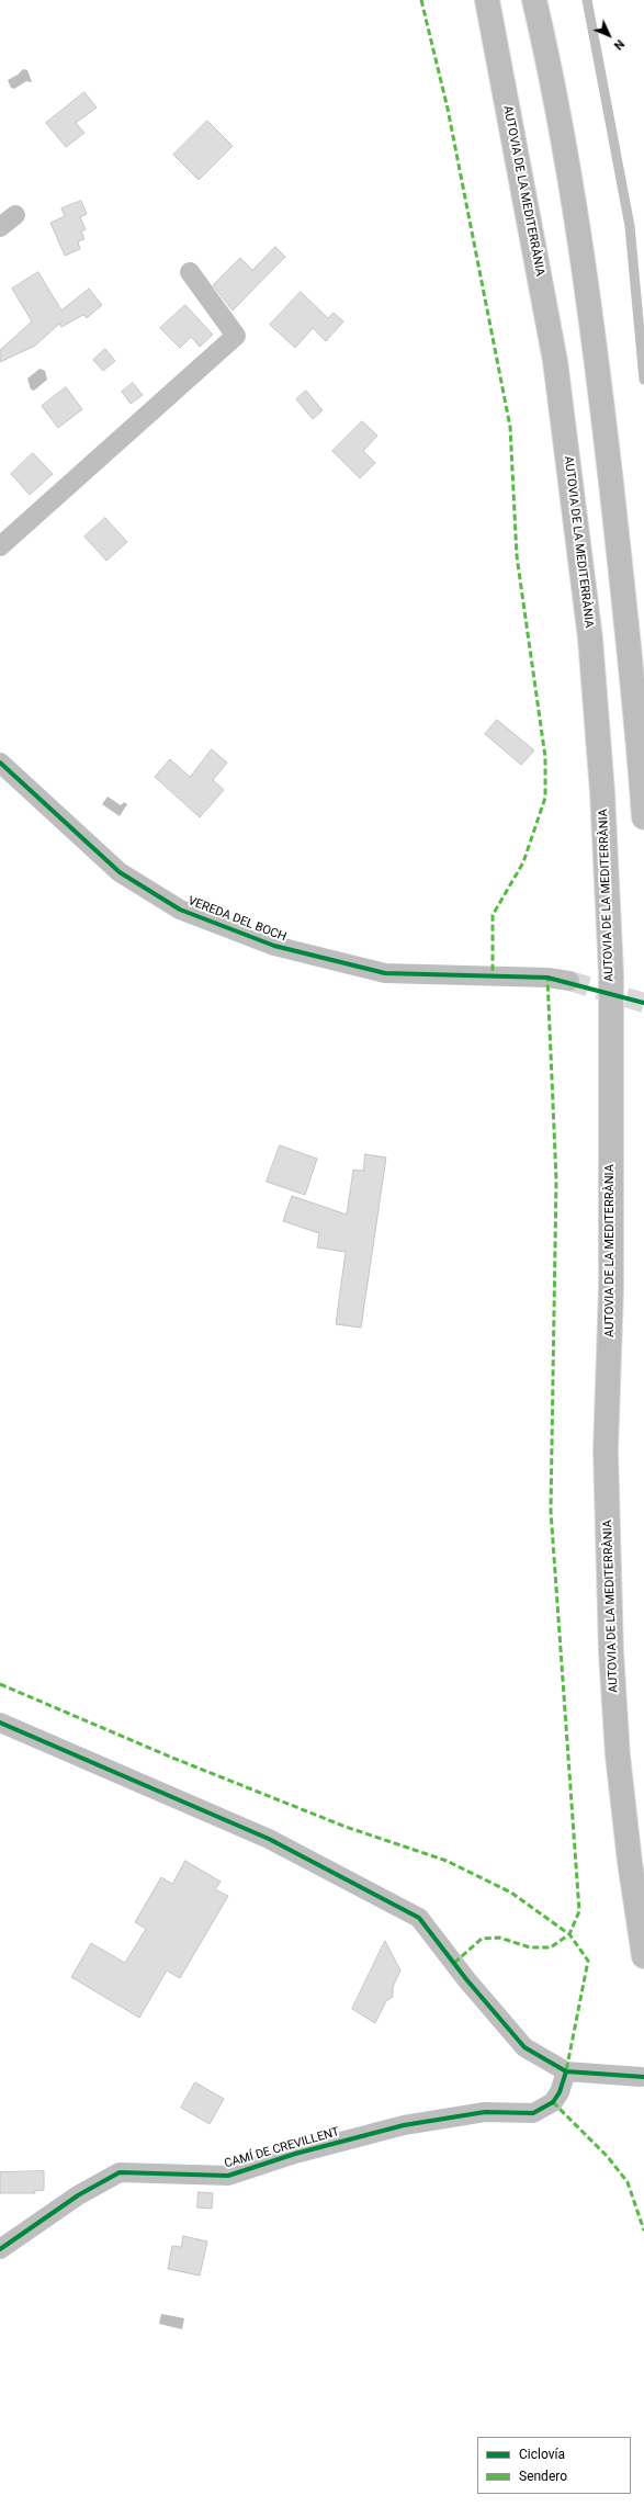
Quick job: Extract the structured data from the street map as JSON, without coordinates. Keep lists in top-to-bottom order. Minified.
{"streets":{"highway":["AUTOVIA DE LA MEDITERRÀNIA"],"street":["VEREDA DEL BOCH","CAMÍ DE CREVILLENT"]},"legend":["Ciclovía","Sendero"],"north":"bottom right"}
